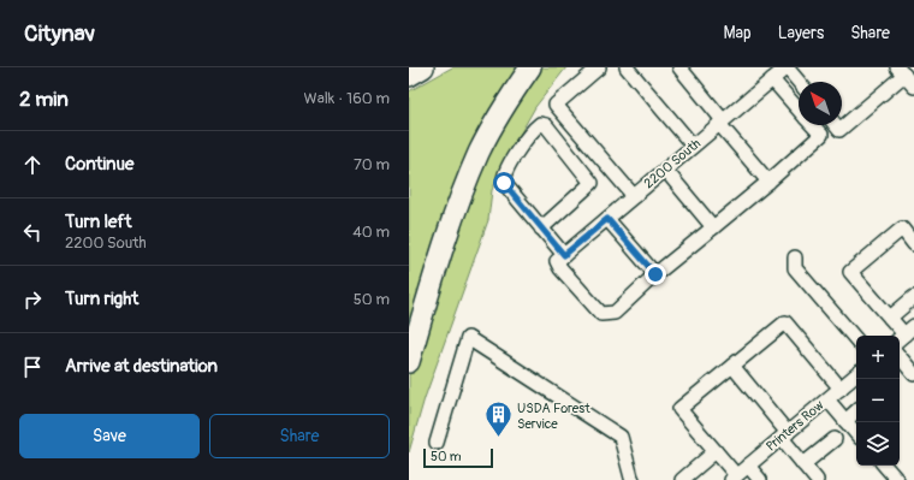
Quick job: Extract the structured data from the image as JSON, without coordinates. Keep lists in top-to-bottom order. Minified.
{"streets":{"street":["2200 South","Printers Row"]},"places":{"building":["USDA Forest Service"]},"scale_bar":"50 m","north":"top left","page":{"header":"Citynav","nav":["Map","Layers","Share"],"heading":["2 min","Walk · 160 m"],"list":[["Continue","70 m"],["Turn left","2200 South","40 m"],["Turn right","50 m"],"Arrive at destination"],"map_buttons":["+","−"],"buttons":["Save","Share"],"scale":"50 m"}}
